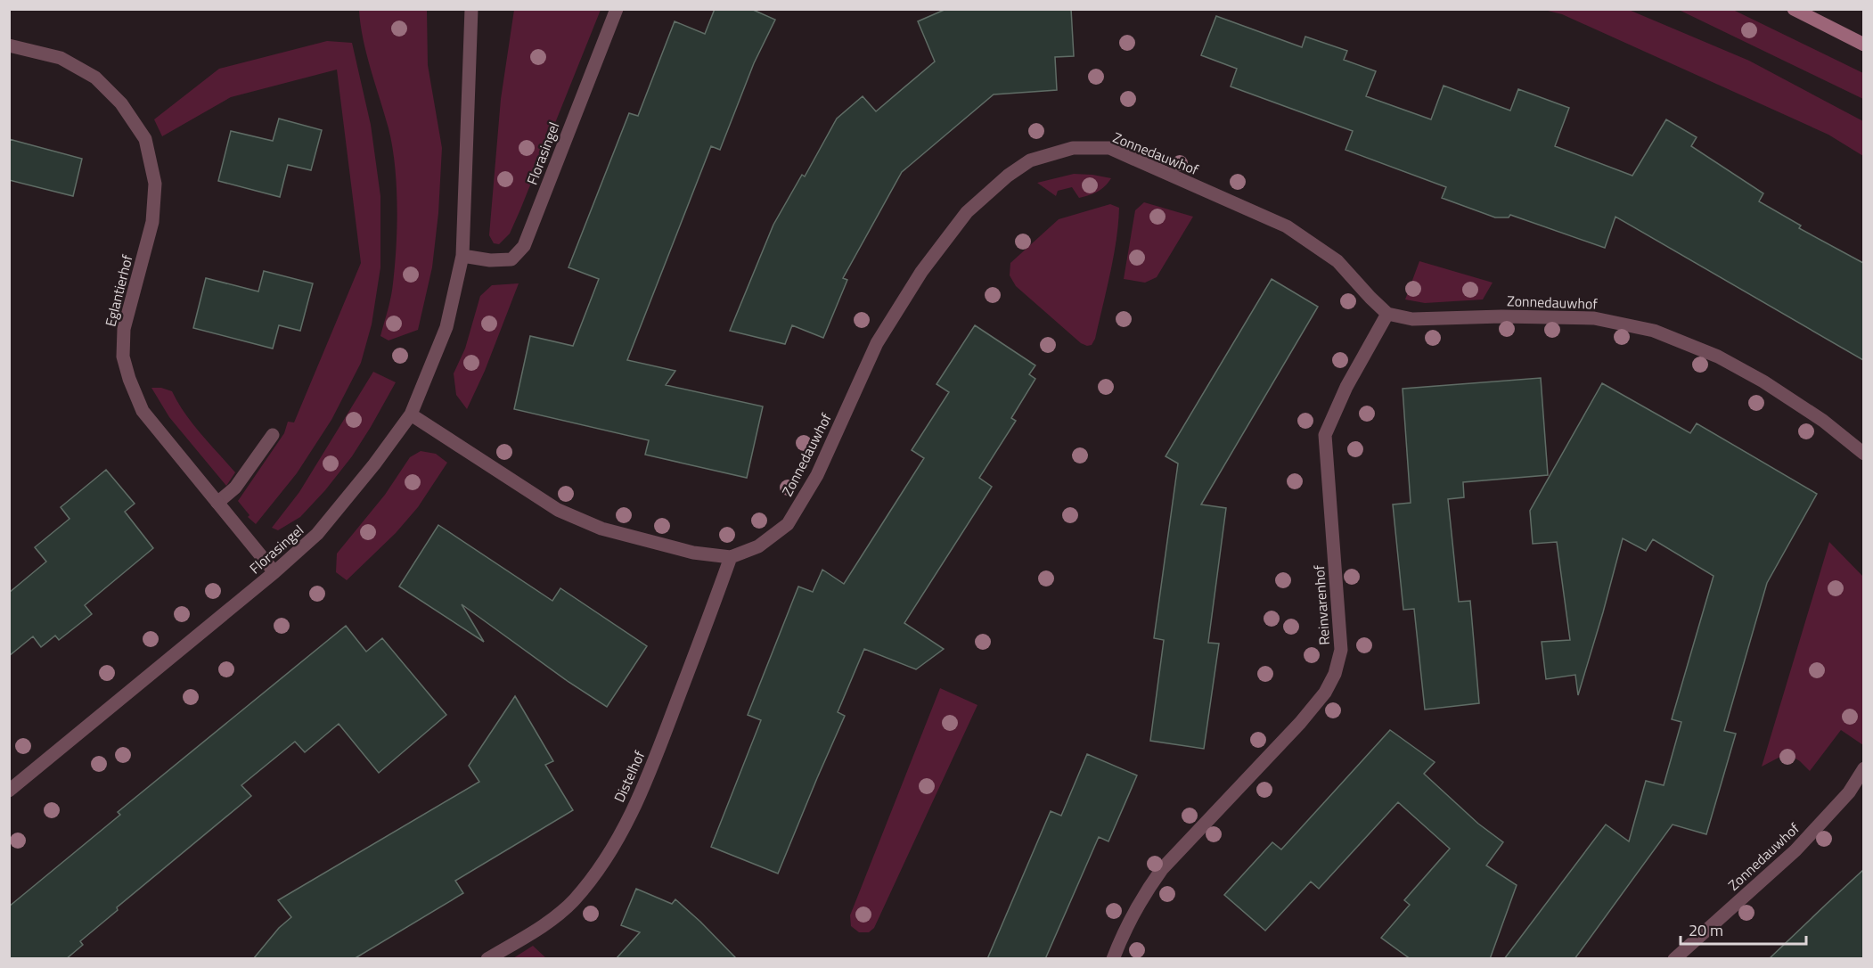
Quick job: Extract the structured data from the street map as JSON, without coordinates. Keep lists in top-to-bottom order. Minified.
{"streets":{"street":["Florasingel","Zonnedauwhof","Eglantierhof","Reinvarenhof","Distelhof"]},"crossings":[["Florasingel","Zonnedauwhof"],["Florasingel","Eglantierhof"],["Zonnedauwhof","Reinvarenhof"],["Zonnedauwhof","Distelhof"]],"scale_bar":"20 m"}
